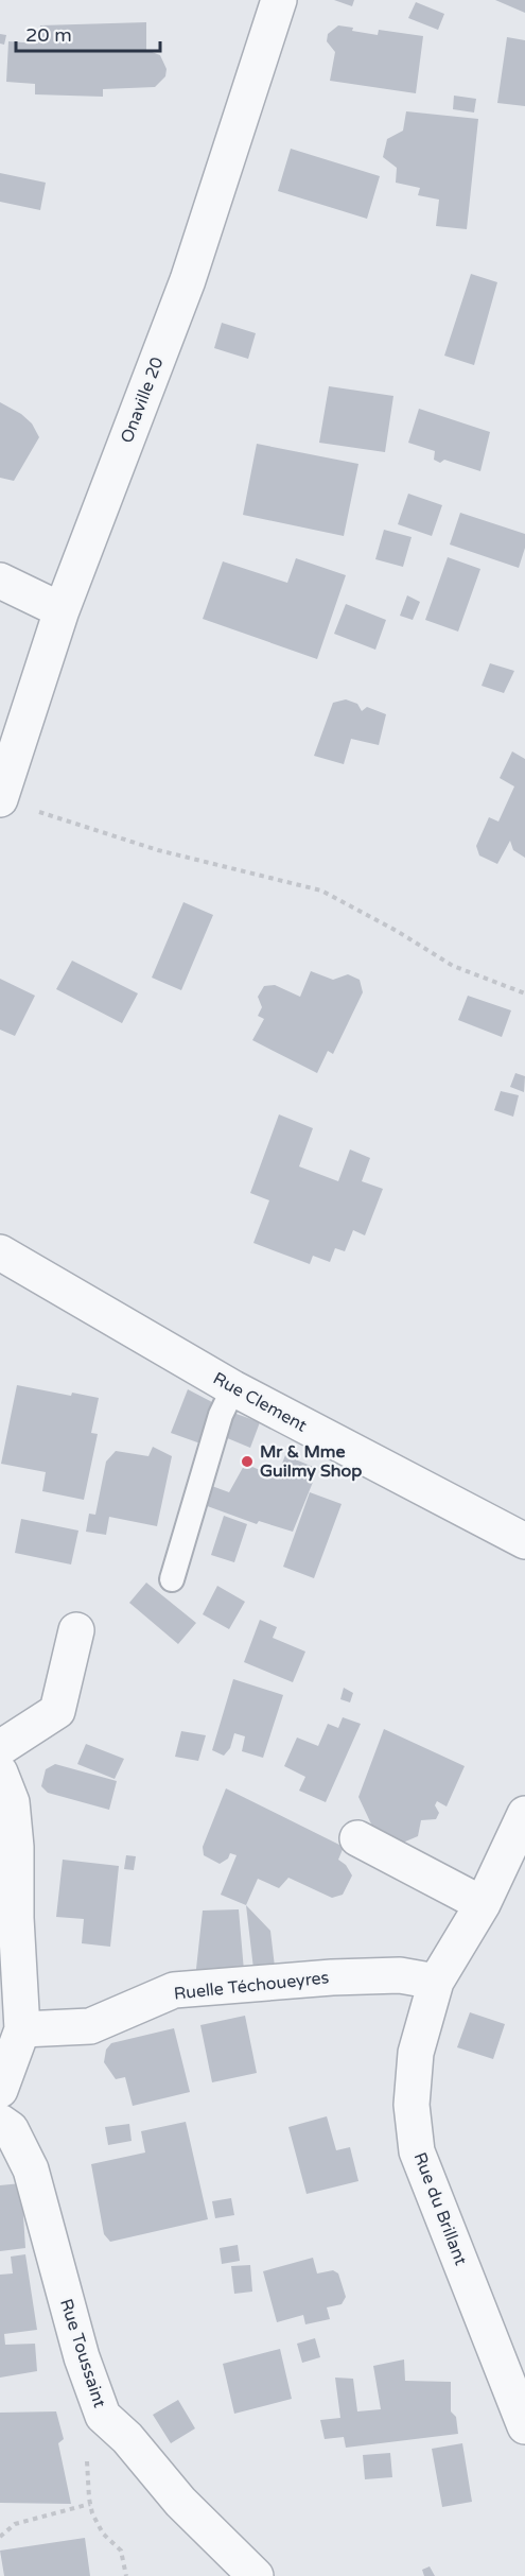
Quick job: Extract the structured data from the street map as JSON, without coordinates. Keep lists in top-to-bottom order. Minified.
{"streets":{"street":["Onaville 20","Rue Clement","Ruelle Téchoueyres","Rue du Brillant","Rue Toussaint"]},"crossings":[["Ruelle Téchoueyres","Rue du Brillant"]],"places":["Mr & Mme Guilmy Shop"],"scale_bar":"20 m"}
